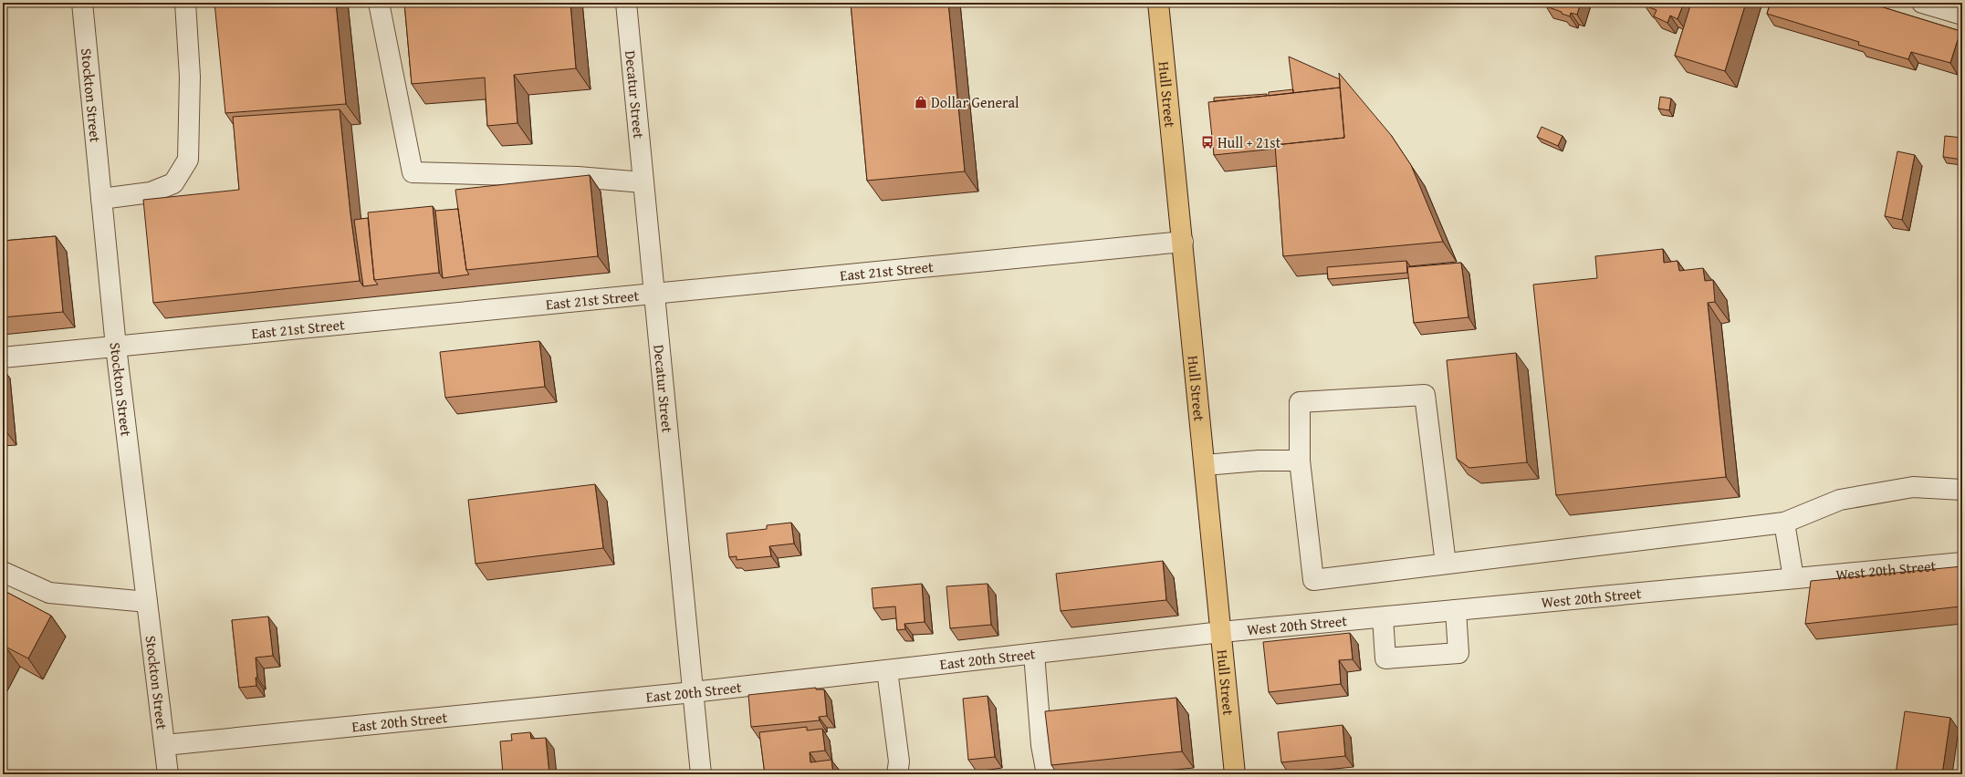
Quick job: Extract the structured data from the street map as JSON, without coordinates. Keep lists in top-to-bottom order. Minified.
{"streets":{"main road":["Hull Street"],"street":["Stockton Street","Decatur Street","East 21st Street","West 20th Street","East 20th Street"]},"crossings":[["Stockton Street","East 21st Street"],["Stockton Street","East 20th Street"],["Decatur Street","East 21st Street"],["Decatur Street","East 20th Street"],["Hull Street","East 21st Street"],["Hull Street","West 20th Street"],["Hull Street","East 20th Street"],["West 20th Street","East 20th Street"]],"places":{"shop":["Dollar General"],"bus stop":["Hull + 21st"]}}
